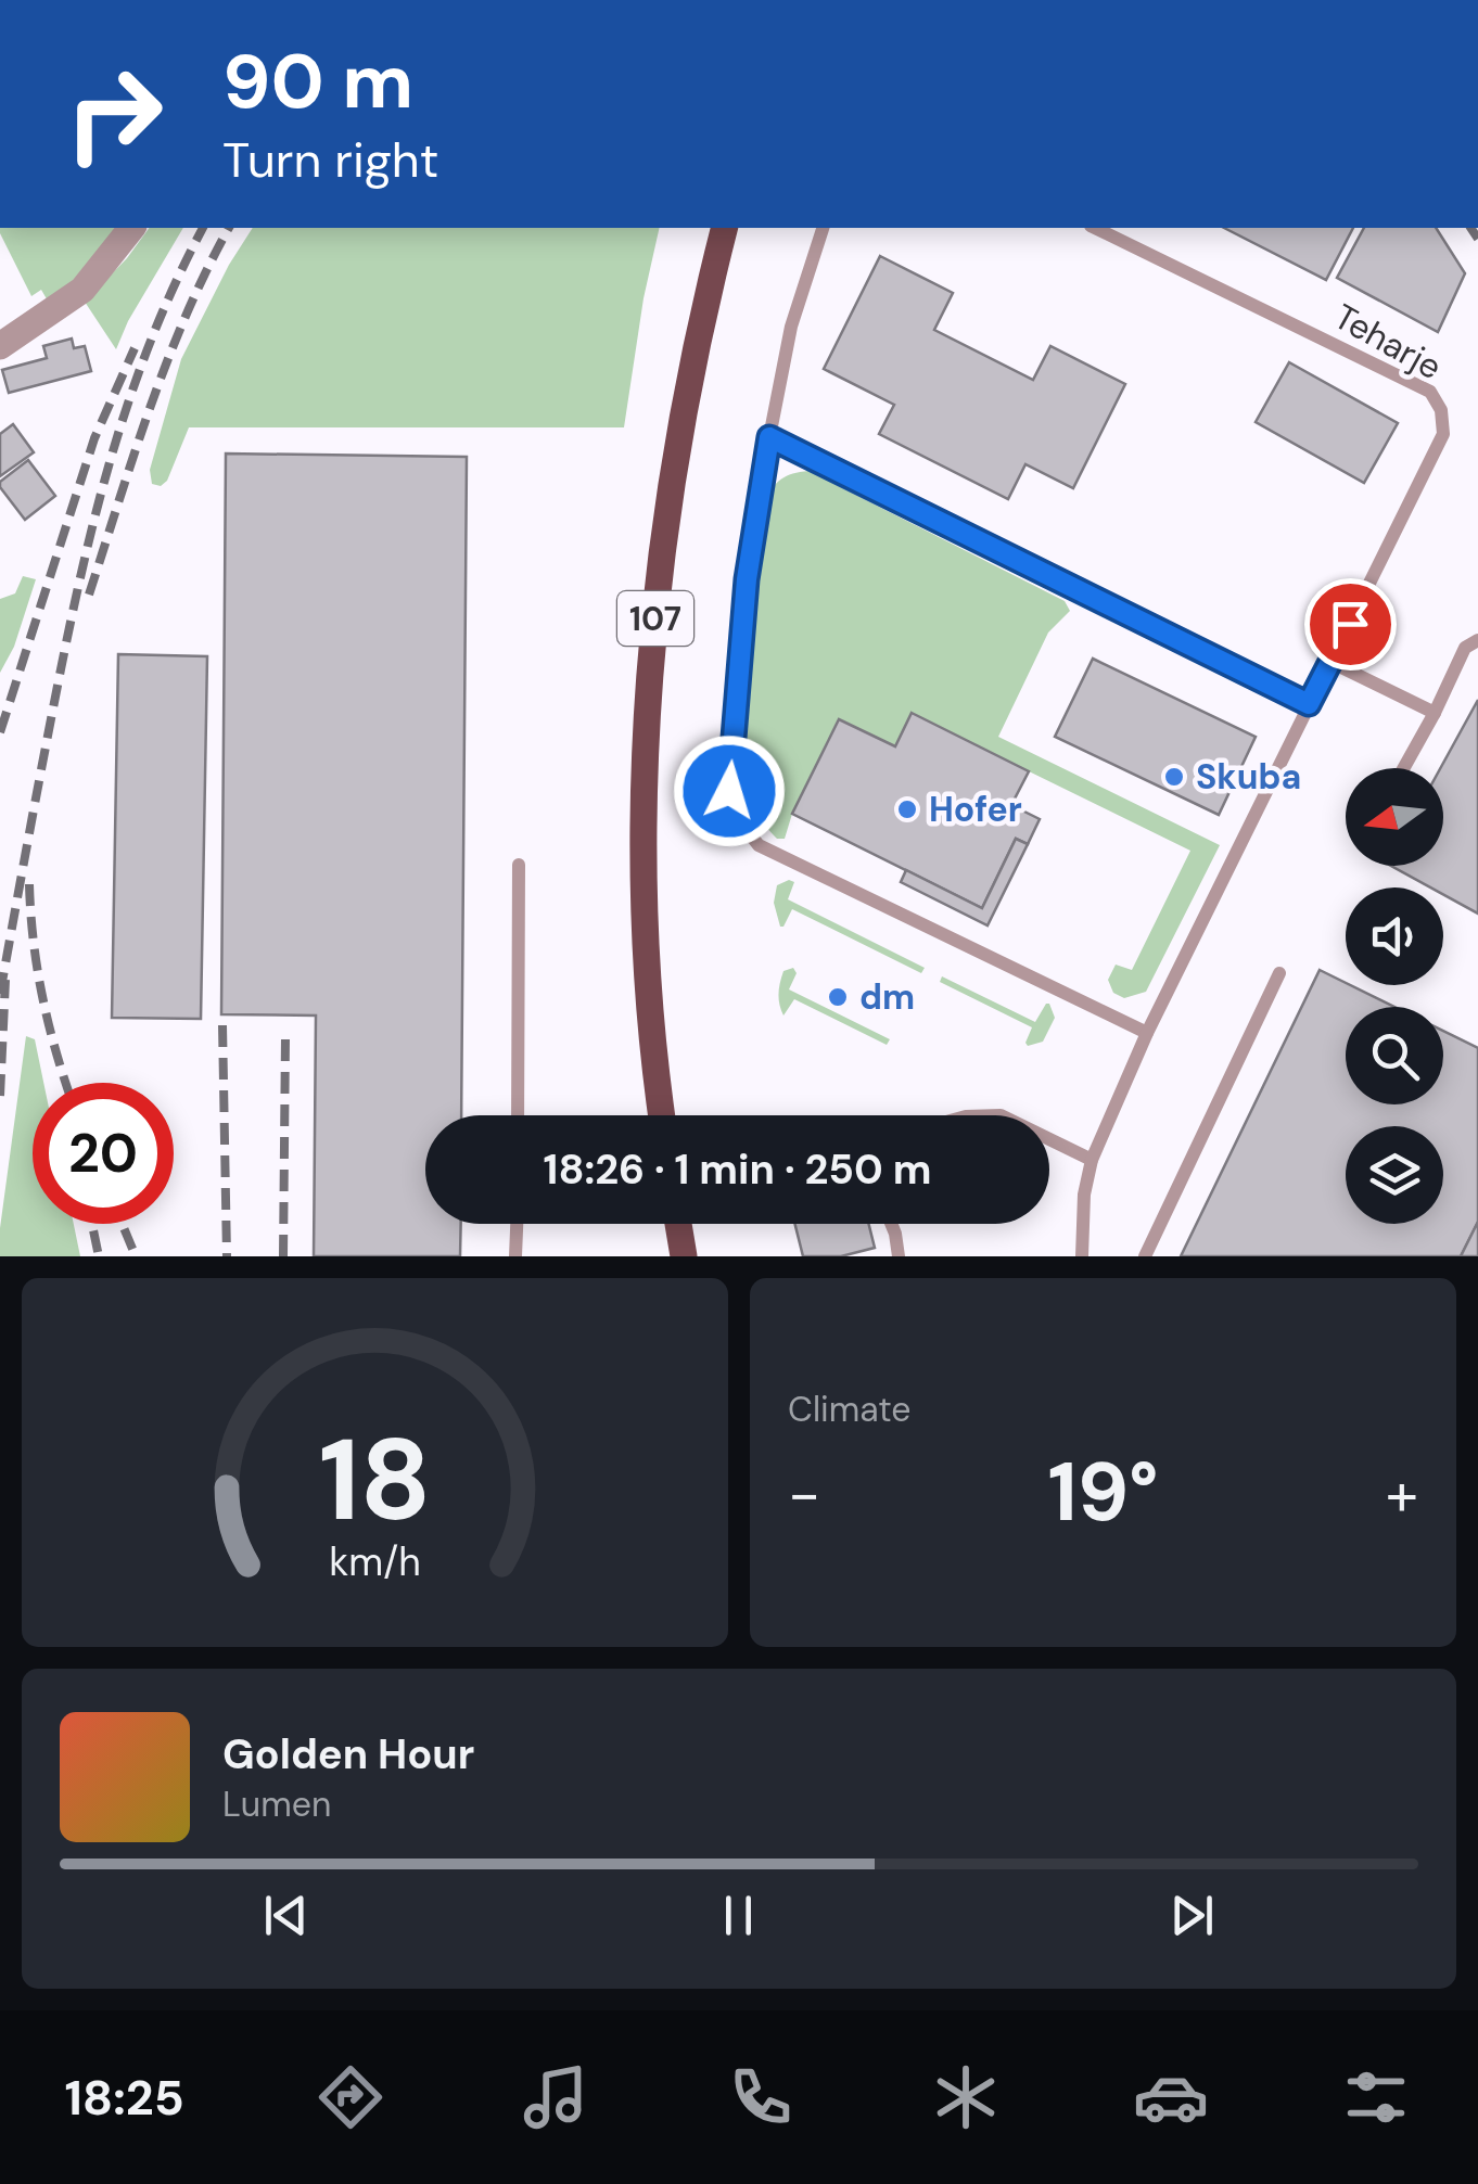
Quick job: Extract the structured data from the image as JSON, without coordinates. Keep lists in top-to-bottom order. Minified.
{"streets":{"main road":["107"],"lane":["Teharje"]},"places":["Skuba","Hofer","dm"],"north":"left","page":{"turn":["90 m","Turn right"],"limit":"20","trip":"18:26 · 1 min · 250 m","tile":"Climate","heat":["−","19°","+"],"song":["Golden Hour","Lumen"],"tabs":"18:25","gauge":["18","km/h"]}}
